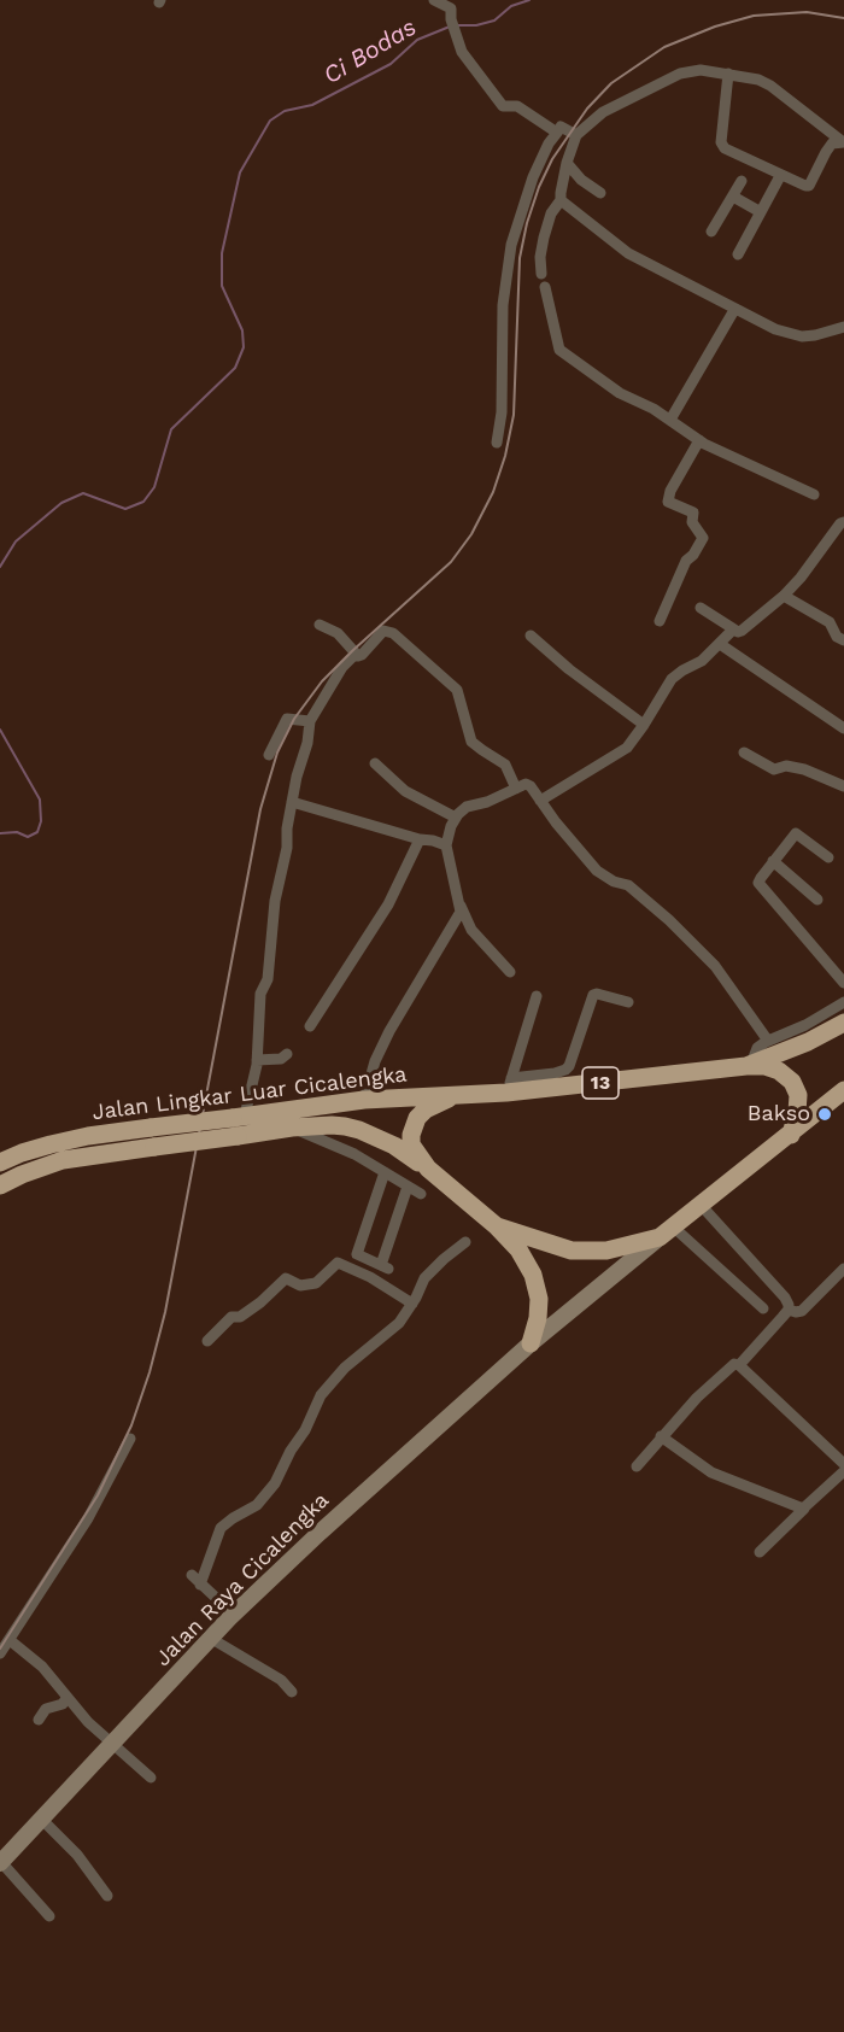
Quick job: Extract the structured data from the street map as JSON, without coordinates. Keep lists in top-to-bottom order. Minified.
{"streets":{"highway":["13","Jalan Lingkar Luar Cicalengka"],"main road":["Jalan Raya Cicalengka"]},"crossings":[["13","Jalan Lingkar Luar Cicalengka"],["13","Jalan Raya Cicalengka"]],"water":["Ci Bodas"],"places":["Bakso"]}
